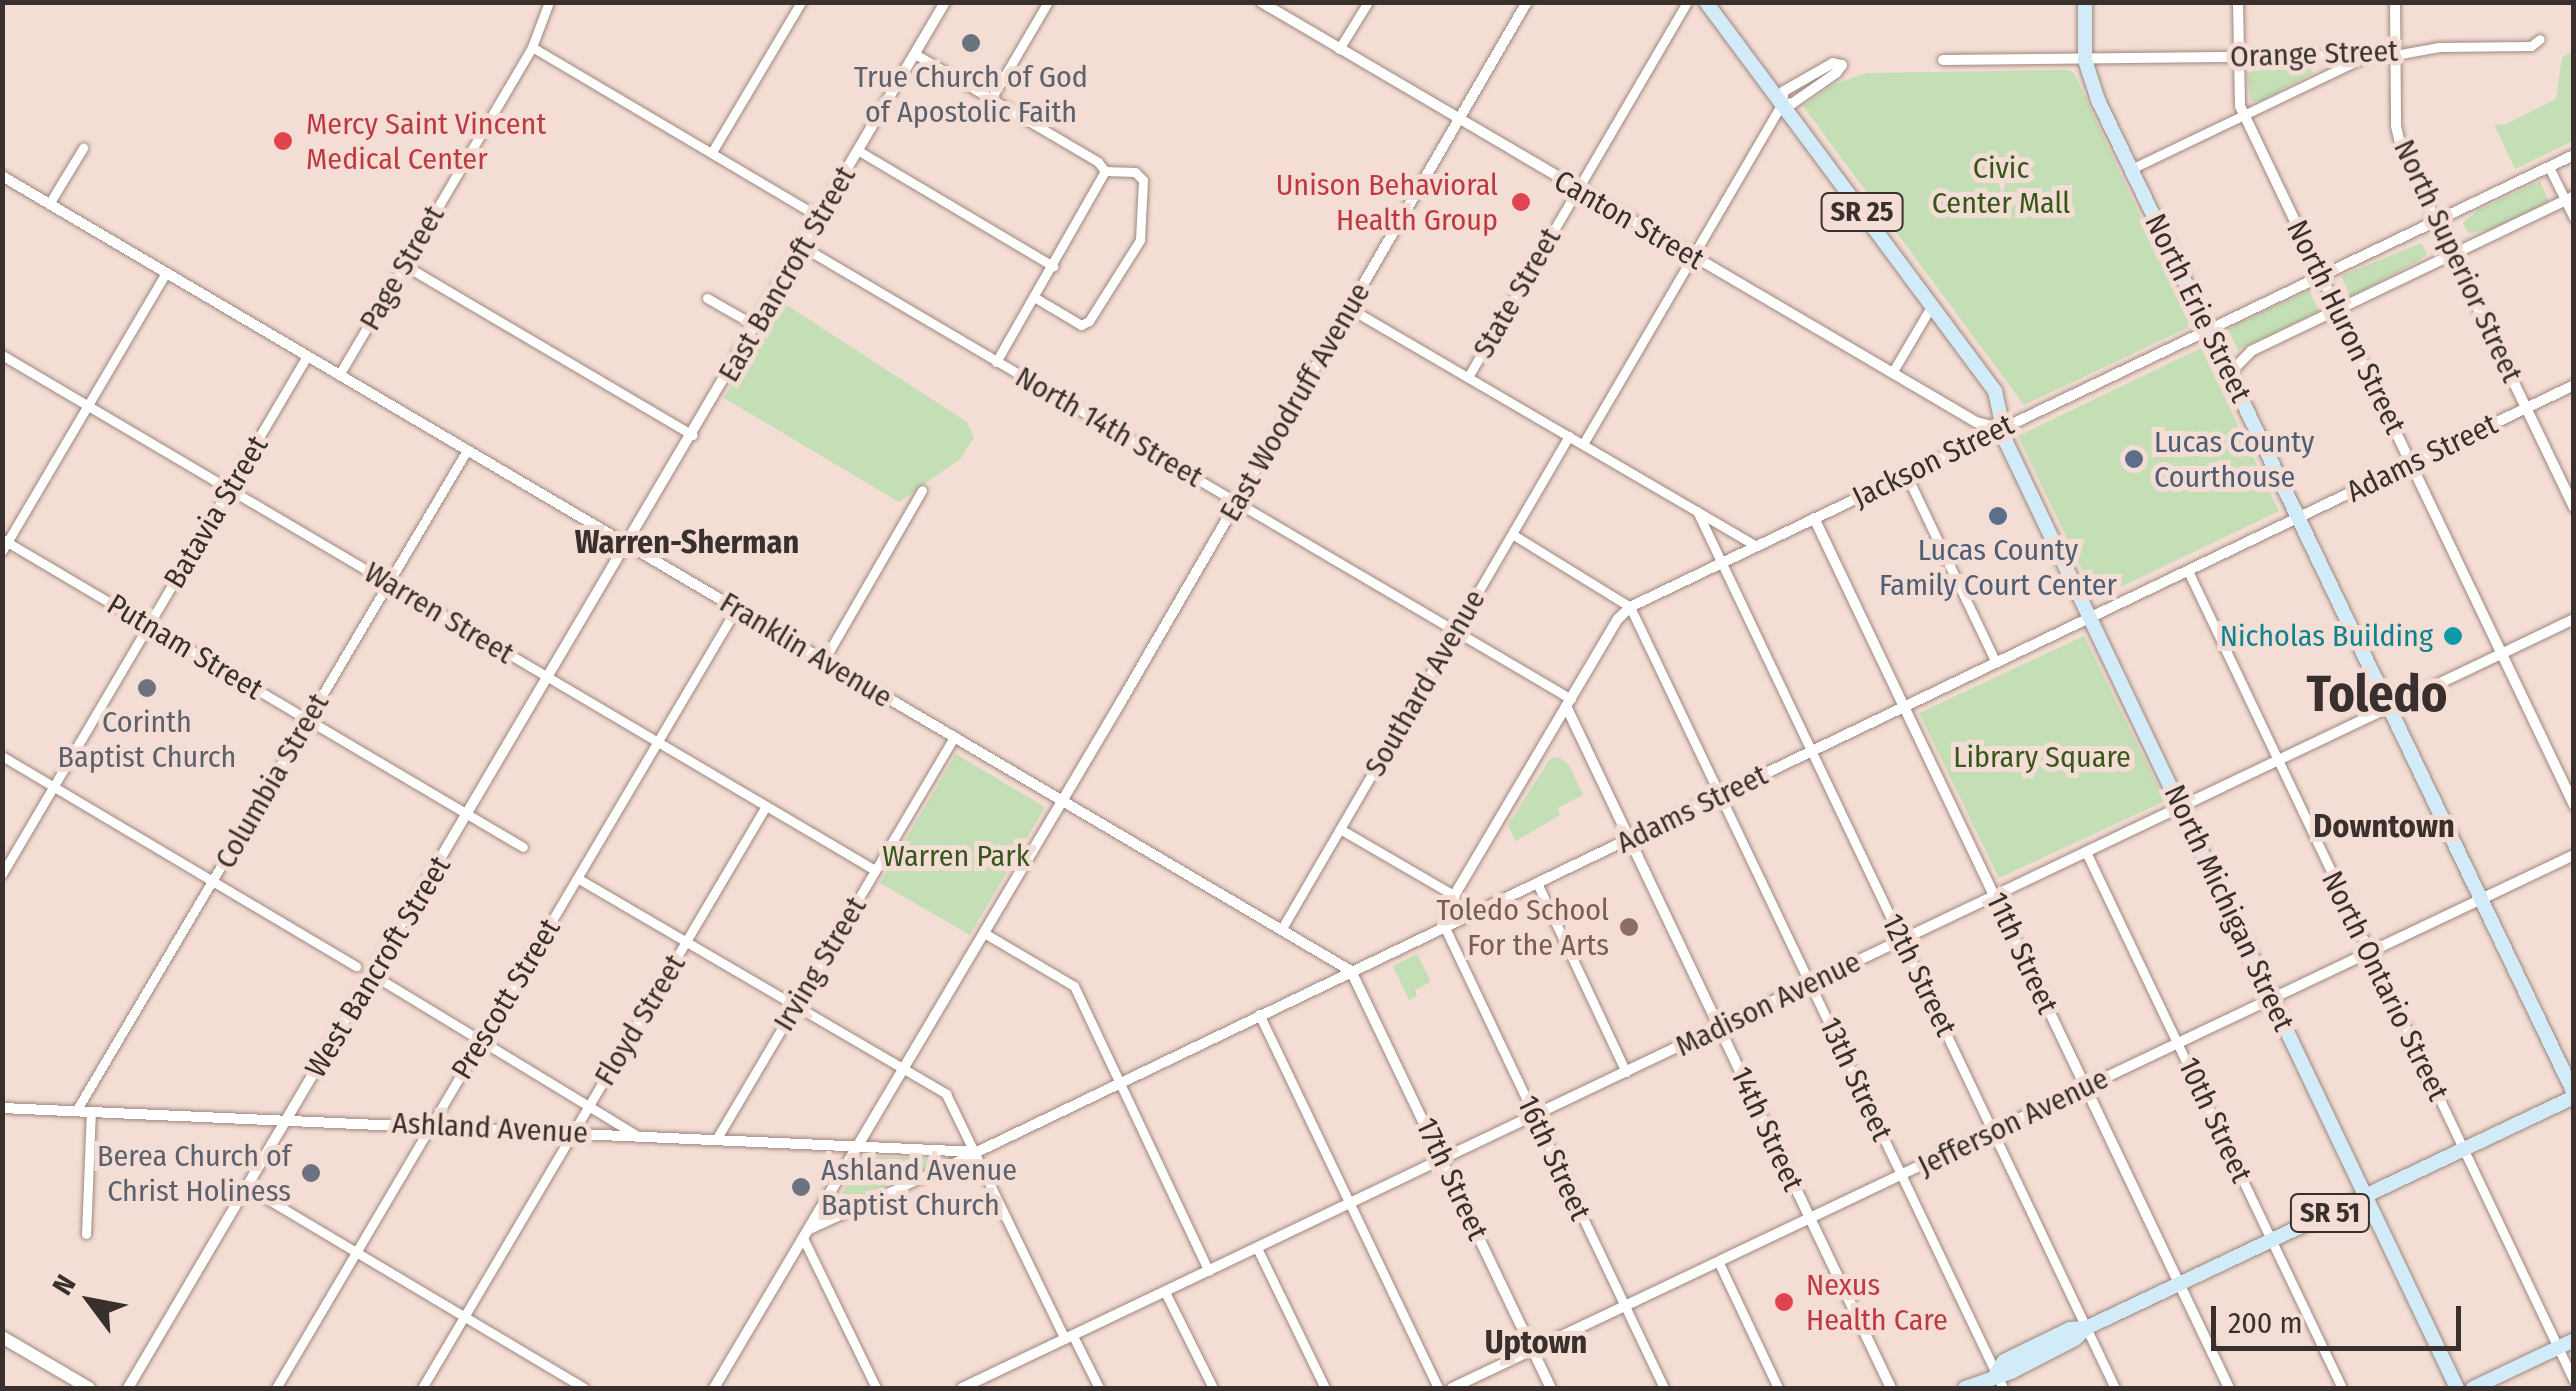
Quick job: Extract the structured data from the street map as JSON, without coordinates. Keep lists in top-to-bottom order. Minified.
{"streets":{"main road":["SR 25","North Erie Street","North Michigan Street","SR 51"],"street":["Orange Street","Canton Street","North Superior Street","Page Street","East Bancroft Street","State Street","North Huron Street","East Woodruff Avenue","North 14th Street","Adams Street","Jackson Street","Batavia Street","Warren Street","Putnam Street","Franklin Avenue","Southard Avenue","Columbia Street","11th Street","Irving Street","West Bancroft Street","12th Street","North Ontario Street","Prescott Street","Madison Avenue","Floyd Street","13th Street","10th Street","Jefferson Avenue","Ashland Avenue","14th Street","16th Street","17th Street"]},"crossings":[["Orange Street","North Superior Street"],["Orange Street","North Erie Street"],["Orange Street","North Huron Street"],["SR 25","Canton Street"],["SR 25","Jackson Street"],["SR 25","North Michigan Street"],["Canton Street","State Street"],["Canton Street","East Woodruff Avenue"],["Canton Street","Jackson Street"],["Canton Street","North Michigan Street"],["North Superior Street","Adams Street"],["North Superior Street","Jackson Street"],["Page Street","Franklin Avenue"],["East Bancroft Street","North 14th Street"],["East Bancroft Street","Franklin Avenue"],["East Bancroft Street","West Bancroft Street"],["North Erie Street","Adams Street"],["North Erie Street","Jackson Street"],["North Erie Street","Madison Avenue"],["North Erie Street","Jefferson Avenue"],["North Erie Street","SR 51"],["North Huron Street","Adams Street"],["North Huron Street","Jackson Street"],["North Huron Street","Madison Avenue"],["East Woodruff Avenue","North 14th Street"],["East Woodruff Avenue","Adams Street"],["East Woodruff Avenue","Franklin Avenue"],["East Woodruff Avenue","Ashland Avenue"],["North 14th Street","Jackson Street"],["North 14th Street","Southard Avenue"],["North 14th Street","14th Street"],["Adams Street","Jackson Street"],["Adams Street","Franklin Avenue"],["Adams Street","North Michigan Street"],["Adams Street","11th Street"],["Adams Street","12th Street"],["Adams Street","North Ontario Street"],["Adams Street","13th Street"],["Adams Street","Ashland Avenue"],["Adams Street","14th Street"],["Adams Street","16th Street"],["Adams Street","17th Street"],["Jackson Street","North Michigan Street"],["Jackson Street","11th Street"],["Jackson Street","12th Street"],["Jackson Street","13th Street"],["Jackson Street","14th Street"],["Jackson Street","16th Street"],["Batavia Street","Warren Street"],["Batavia Street","Putnam Street"],["Batavia Street","Franklin Avenue"],["Warren Street","Columbia Street"],["Warren Street","Irving Street"],["Warren Street","West Bancroft Street"],["Warren Street","Prescott Street"],["Warren Street","Floyd Street"],["Putnam Street","Columbia Street"],["Putnam Street","West Bancroft Street"],["Franklin Avenue","Southard Avenue"],["Franklin Avenue","Columbia Street"],["Franklin Avenue","Irving Street"],["Franklin Avenue","West Bancroft Street"],["Franklin Avenue","Prescott Street"],["Franklin Avenue","17th Street"],["Columbia Street","Ashland Avenue"],["North Michigan Street","Madison Avenue"],["North Michigan Street","Jefferson Avenue"],["North Michigan Street","SR 51"],["11th Street","Madison Avenue"],["11th Street","Jefferson Avenue"],["11th Street","SR 51"],["Irving Street","Ashland Avenue"],["West Bancroft Street","Ashland Avenue"],["12th Street","Madison Avenue"],["12th Street","Jefferson Avenue"],["12th Street","SR 51"],["North Ontario Street","Madison Avenue"],["North Ontario Street","Jefferson Avenue"],["North Ontario Street","SR 51"],["Prescott Street","Ashland Avenue"],["Madison Avenue","13th Street"],["Madison Avenue","10th Street"],["Madison Avenue","14th Street"],["Madison Avenue","16th Street"],["Madison Avenue","17th Street"],["Floyd Street","Ashland Avenue"],["13th Street","Jefferson Avenue"],["13th Street","SR 51"],["10th Street","Jefferson Avenue"],["10th Street","SR 51"],["Jefferson Avenue","14th Street"],["Jefferson Avenue","16th Street"],["Jefferson Avenue","17th Street"]],"districts":["Warren-Sherman","Toledo","Downtown","Uptown"],"parks":["Civic Center Mall","Library Square","Warren Park"],"places":["True Church of God of Apostolic Faith","Mercy Saint Vincent Medical Center","Unison Behavioral Health Group","Lucas County Courthouse","Lucas County Family Court Center","Nicholas Building","Corinth Baptist Church","Toledo School For the Arts","Berea Church of Christ Holiness","Ashland Avenue Baptist Church","Nexus Health Care"],"scale_bar":"200 m","north":"top left"}
